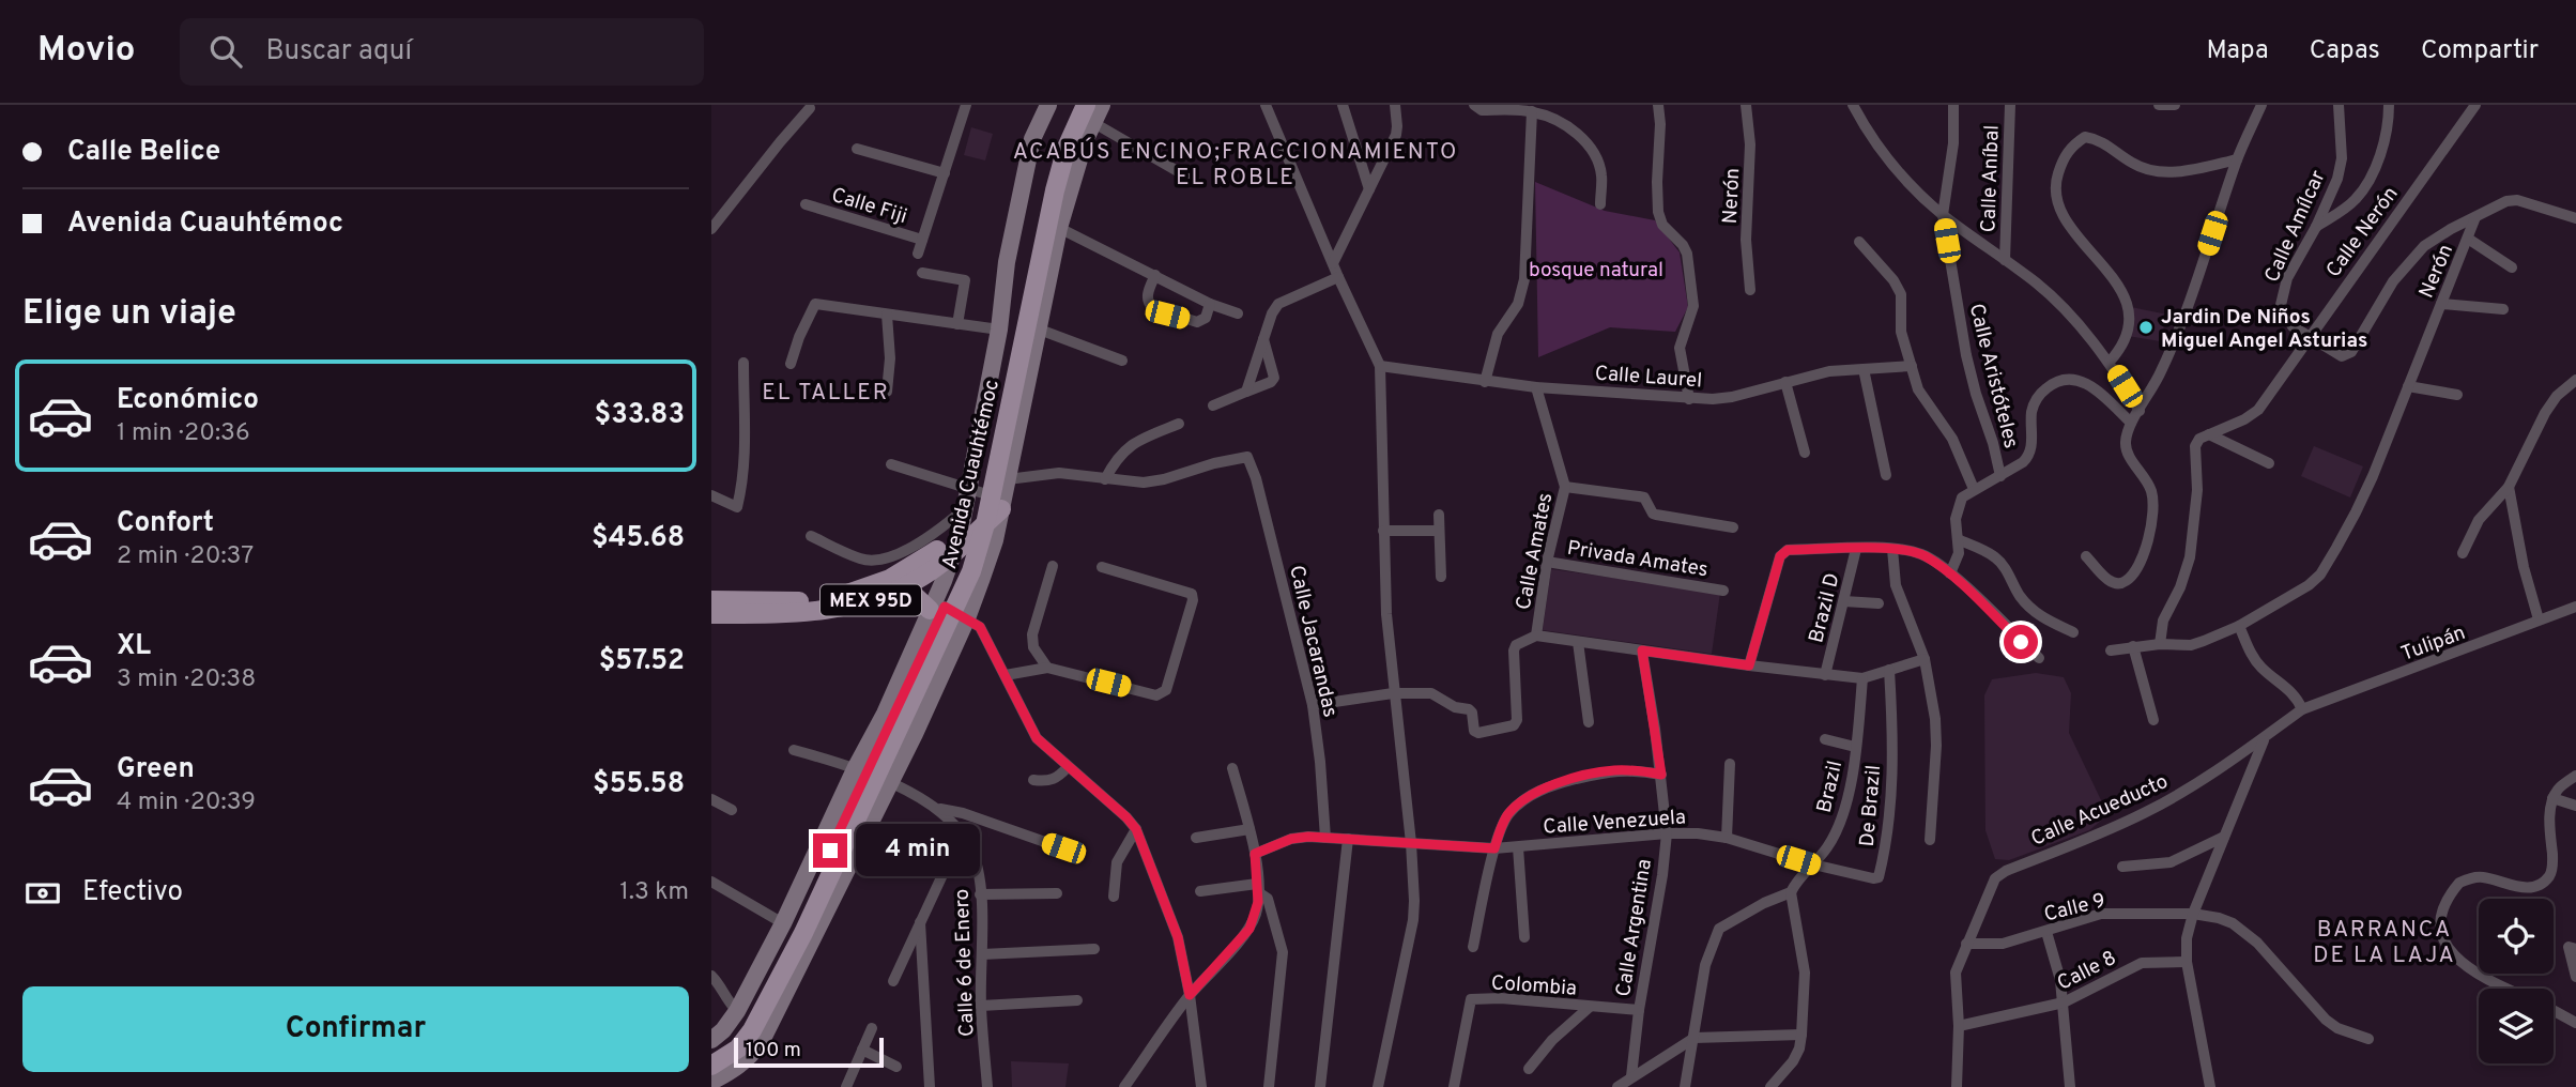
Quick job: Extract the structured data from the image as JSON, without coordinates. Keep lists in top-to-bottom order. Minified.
{"streets":{"main road":["Avenida Cuauhtémoc","MEX 95D"],"street":["Calle Aníbal","Nerón","Calle Fiji","Calle Amílcar","Calle Nerón","Calle Laurel","Calle Aristóteles","Calle Amates","Privada Amates","Brazil D","Calle Jacarandas","Tulipán","Brazil","De Brazil","Calle Acueducto","Calle Venezuela","Calle 9","Calle Argentina","Calle 6 de Enero","Calle 8","Colombia"]},"crossings":[["Calle Aníbal","Calle Aristóteles"],["Nerón","Calle Amílcar"],["Calle Amílcar","Calle Nerón"],["Calle Laurel","Calle Amates"],["Avenida Cuauhtémoc","MEX 95D"],["Avenida Cuauhtémoc","Calle 6 de Enero"],["Calle Amates","Privada Amates"],["Calle Jacarandas","Calle Venezuela"],["Tulipán","Calle Acueducto"],["Brazil","De Brazil"],["Brazil","Calle Venezuela"],["De Brazil","Calle Venezuela"],["Calle Acueducto","Calle 9"],["Calle Venezuela","Calle Argentina"],["Calle Venezuela","Colombia"],["Calle Argentina","Colombia"]],"districts":["ACABÚS ENCINO;FRACCIONAMIENTO EL ROBLE","EL TALLER","BARRANCA DE LA LAJA"],"parks":["bosque natural"],"places":["Jardin De Niños Miguel Angel Asturias"],"scale_bar":"100 m","page":{"header":"Movio","search":"Buscar aquí","nav":["Mapa","Capas","Compartir"],"banner":["Calle Belice","Avenida Cuauhtémoc"],"heading":"Elige un viaje","list":[{"name":"Económico","note":"1 min · 20:36","value":"$33.83"},{"name":"Confort","note":"2 min · 20:37","value":"$45.68"},{"name":"XL","note":"3 min · 20:38","value":"$57.52"},{"name":"Green","note":"4 min · 20:39","value":"$55.58"}],"bubble":"4 min","pay":["Efectivo","1.3 km"],"buttons":"Confirmar","scale":"100 m"}}
